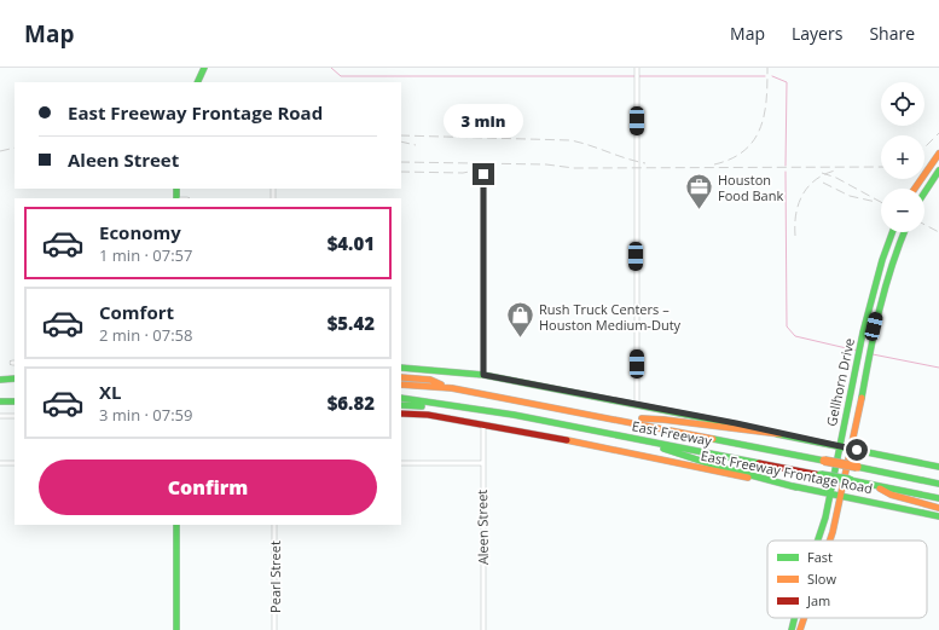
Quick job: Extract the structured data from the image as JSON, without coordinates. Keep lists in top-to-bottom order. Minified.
{"streets":{"main road":["Gellhorn Drive","East Freeway","East Freeway Frontage Road"],"street":["Aleen Street","Pearl Street"]},"crossings":[["Gellhorn Drive","East Freeway Frontage Road"],["East Freeway Frontage Road","Aleen Street"]],"places":{"office":["Houston Food Bank"],"shop":["Rush Truck Centers – Houston Medium-Duty"]},"legend":["Fast","Slow","Jam"],"page":{"header":"Map","nav":["Map","Layers","Share"],"map_buttons":["+","−"],"banner":["East Freeway Frontage Road","Aleen Street"],"bubble":"3 min","list":[{"name":"Economy","note":"1 min · 07:57","value":"$4.01"},{"name":"Comfort","note":"2 min · 07:58","value":"$5.42"},{"name":"XL","note":"3 min · 07:59","value":"$6.82"}],"buttons":"Confirm"}}
